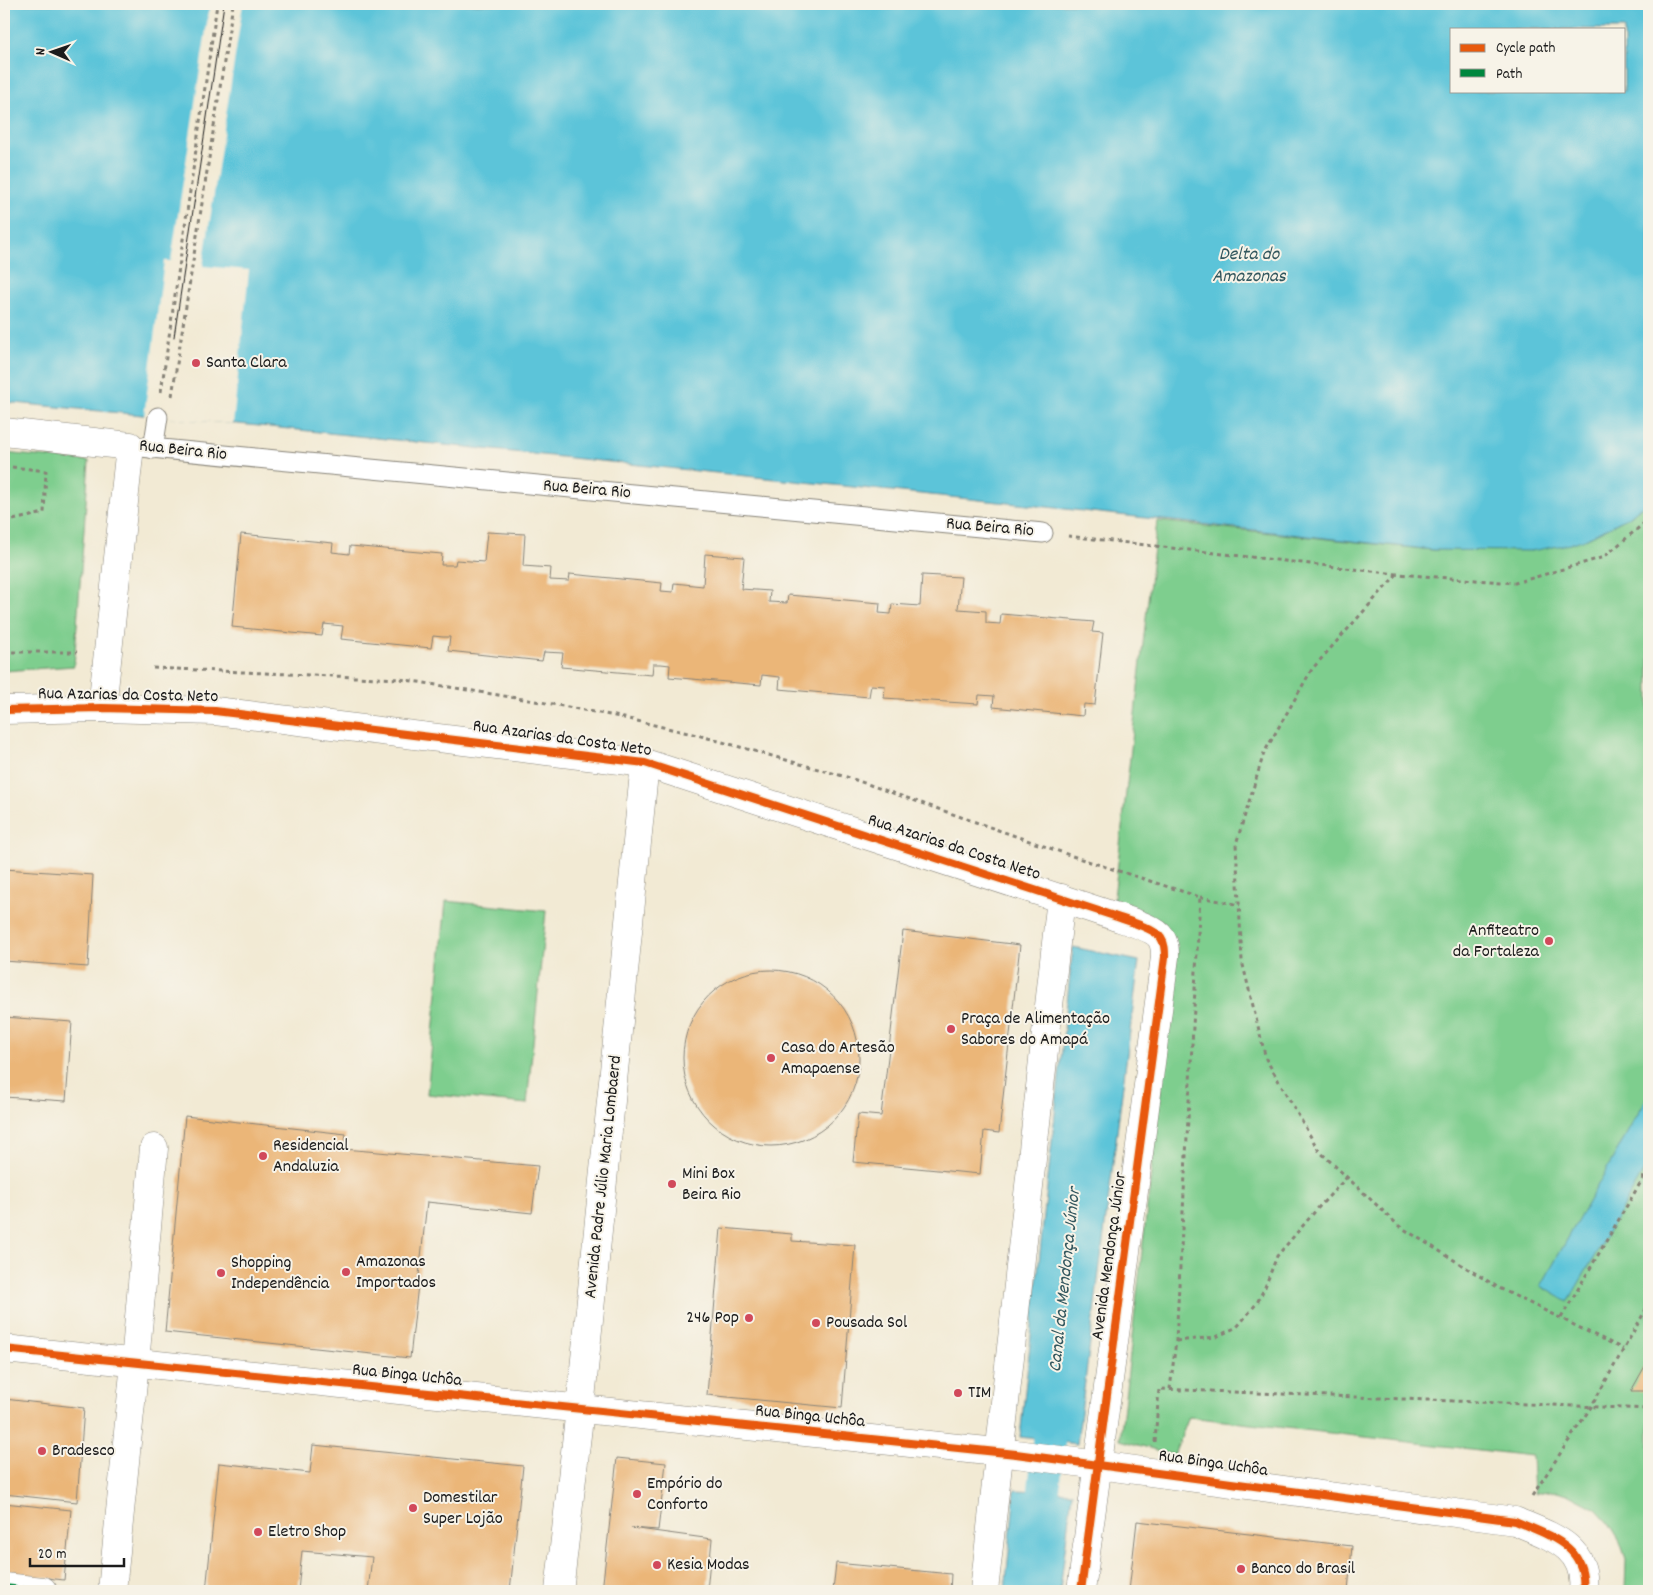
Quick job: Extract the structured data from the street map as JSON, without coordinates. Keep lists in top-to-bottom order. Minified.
{"streets":{"street":["Rua Azarias da Costa Neto","Avenida Padre Júlio Maria Lombaerd","Avenida Mendonça Júnior","Rua Binga Uchôa"],"lane":["Rua Beira Rio"]},"crossings":[["Rua Azarias da Costa Neto","Avenida Padre Júlio Maria Lombaerd"],["Rua Azarias da Costa Neto","Avenida Mendonça Júnior"],["Avenida Padre Júlio Maria Lombaerd","Rua Binga Uchôa"],["Avenida Mendonça Júnior","Rua Binga Uchôa"]],"water":["Delta do Amazonas","Canal da Mendonça Júnior"],"places":["Santa Clara","Anfiteatro da Fortaleza","Praça de Alimentação Sabores do Amapá","Casa do Artesão Amapaense","Residencial Andaluzia","Mini Box Beira Rio","Amazonas Importados","Shopping Independência","246 Pop","Pousada Sol","TIM","Bradesco","Empório do Conforto","Domestilar Super Lojão","Eletro Shop","Kesia Modas","Banco do Brasil"],"legend":["Cycle path","Path"],"scale_bar":"20 m","north":"left"}
